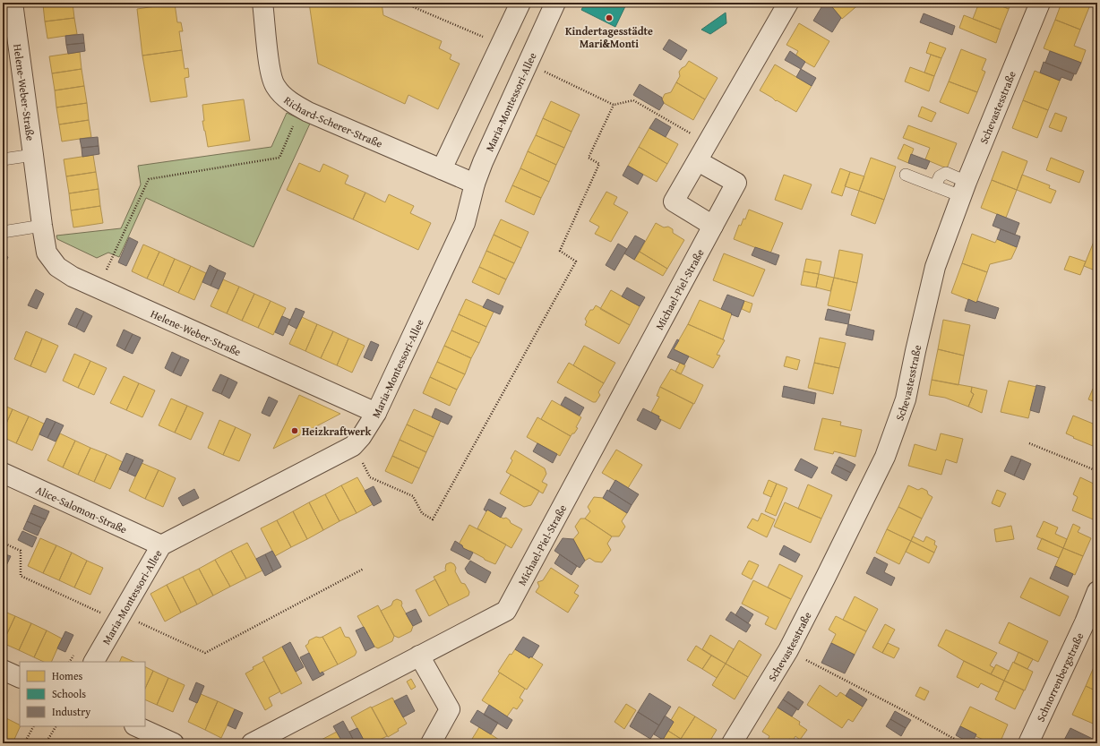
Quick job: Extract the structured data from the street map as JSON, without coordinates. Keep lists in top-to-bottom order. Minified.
{"streets":{"street":["Helene-Weber-Straße","Maria-Montessori-Allee","Schevastesstraße","Richard-Scherer-Straße","Michael-Piel-Straße","Alice-Salomon-Straße","Schnorrenbergstraße"]},"crossings":[["Helene-Weber-Straße","Maria-Montessori-Allee"],["Maria-Montessori-Allee","Richard-Scherer-Straße"],["Maria-Montessori-Allee","Alice-Salomon-Straße"]],"places":["Kindertagesstädte Mari&Monti","Heizkraftwerk"],"legend":["Homes","Schools","Industry"]}
